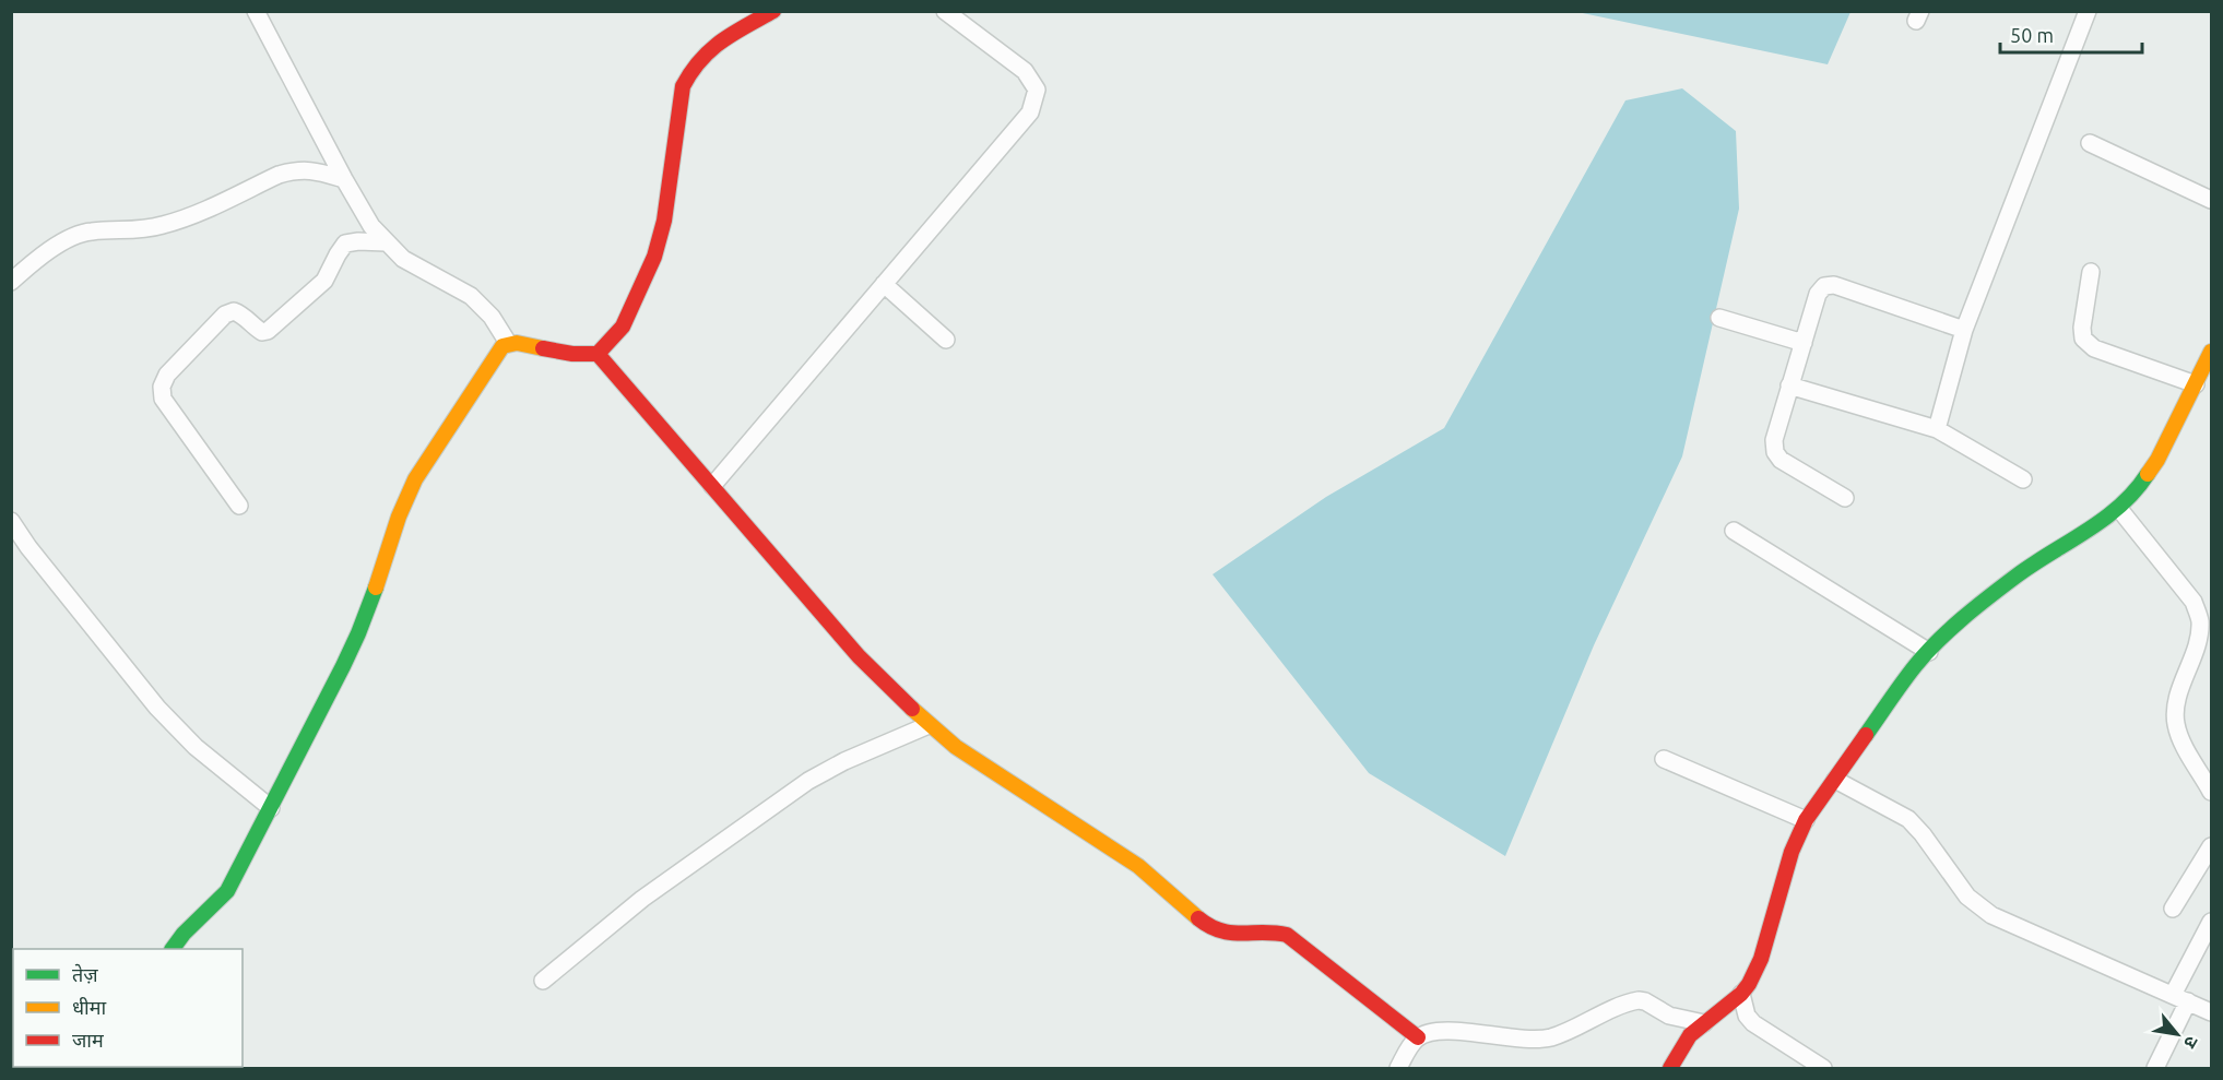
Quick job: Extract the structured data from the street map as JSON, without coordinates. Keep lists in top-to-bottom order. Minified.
{"legend":["तेज़","धीमा","जाम"],"scale_bar":"50 m","north":"bottom right"}
